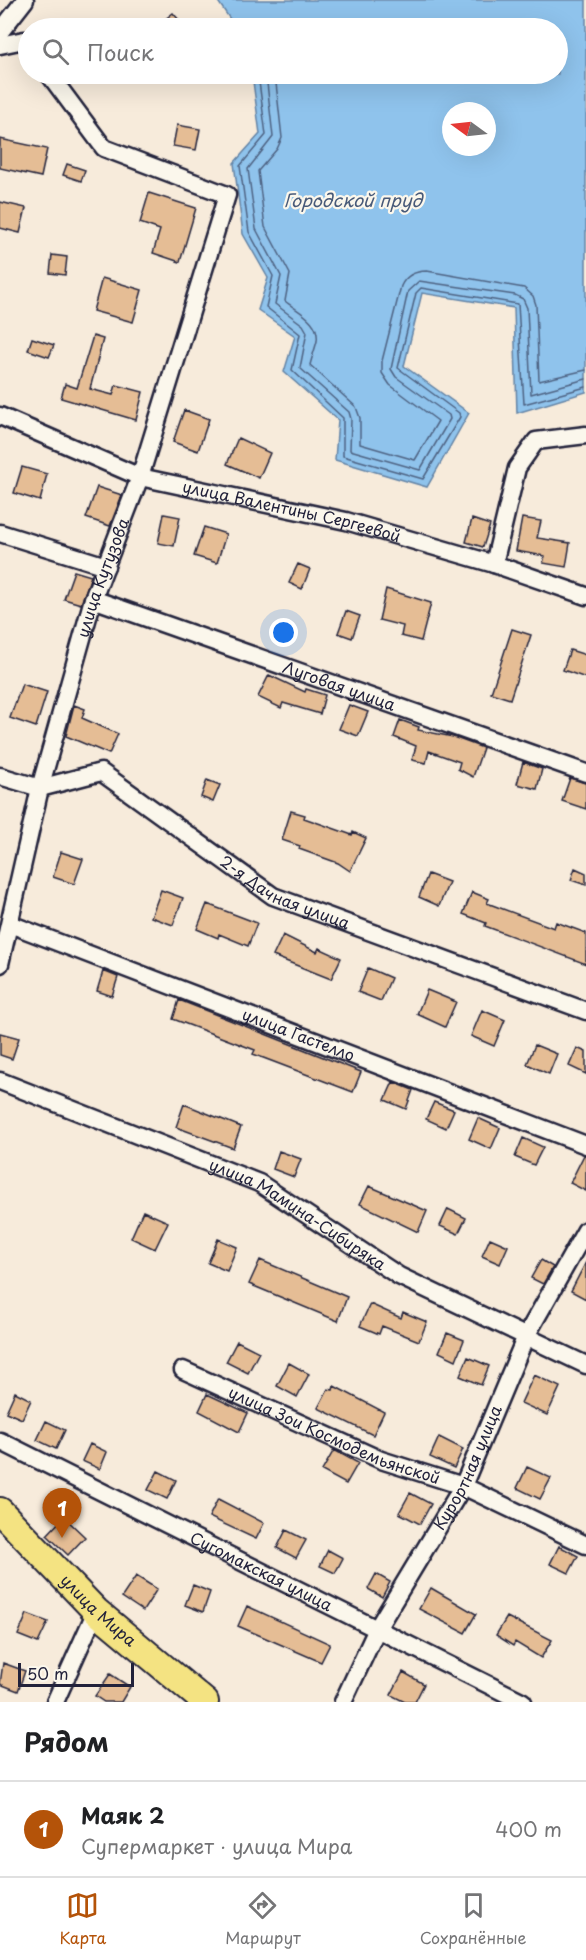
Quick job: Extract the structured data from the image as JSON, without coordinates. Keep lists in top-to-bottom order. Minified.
{"streets":{"main road":["улица Мира"],"street":["улица Валентины Сергеевой","улица Кутузова","Луговая улица","2-я Дачная улица","улица Гастелло","улица Мамина-Сибиряка","улица Зои Космодемьянской","Курортная улица","Сугомакская улица"]},"crossings":[["улица Валентины Сергеевой","улица Кутузова"],["улица Кутузова","Луговая улица"],["улица Кутузова","2-я Дачная улица"],["улица Кутузова","улица Гастелло"],["улица Мамина-Сибиряка","Курортная улица"],["улица Зои Космодемьянской","Курортная улица"],["Курортная улица","Сугомакская улица"]],"water":["Городской пруд"],"scale_bar":"50 m","north":"left","page":{"search":"Поиск","pins":"1","scale":"50 m","heading":"Рядом","list":[{"mark":"1","name":"Маяк 2","note":"Супермаркет · улица Мира","value":"400 m"}],"nav":["Карта","Маршрут","Сохранённые"]}}
